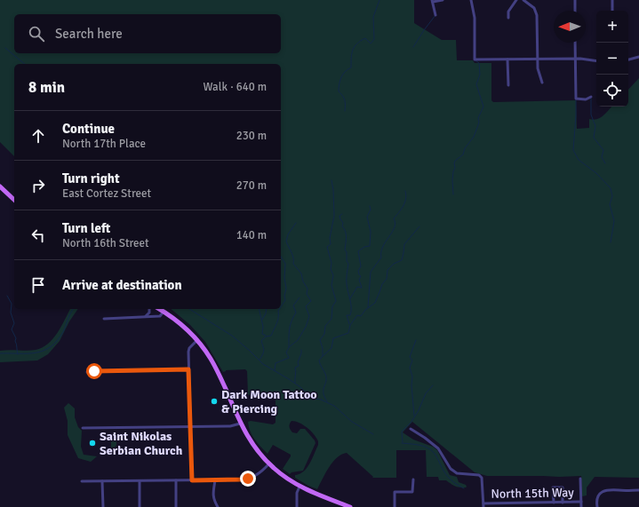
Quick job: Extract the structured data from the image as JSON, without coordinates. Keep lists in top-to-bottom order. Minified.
{"streets":{"street":["North 15th Way"]},"places":["Dark Moon Tattoo & Piercing","Saint Nikolas Serbian Church"],"north":"left","page":{"map_buttons":["+","−"],"search":"Search here","heading":["8 min","Walk · 640 m"],"list":[["Continue","North 17th Place","230 m"],["Turn right","East Cortez Street","270 m"],["Turn left","North 16th Street","140 m"],"Arrive at destination"]}}
